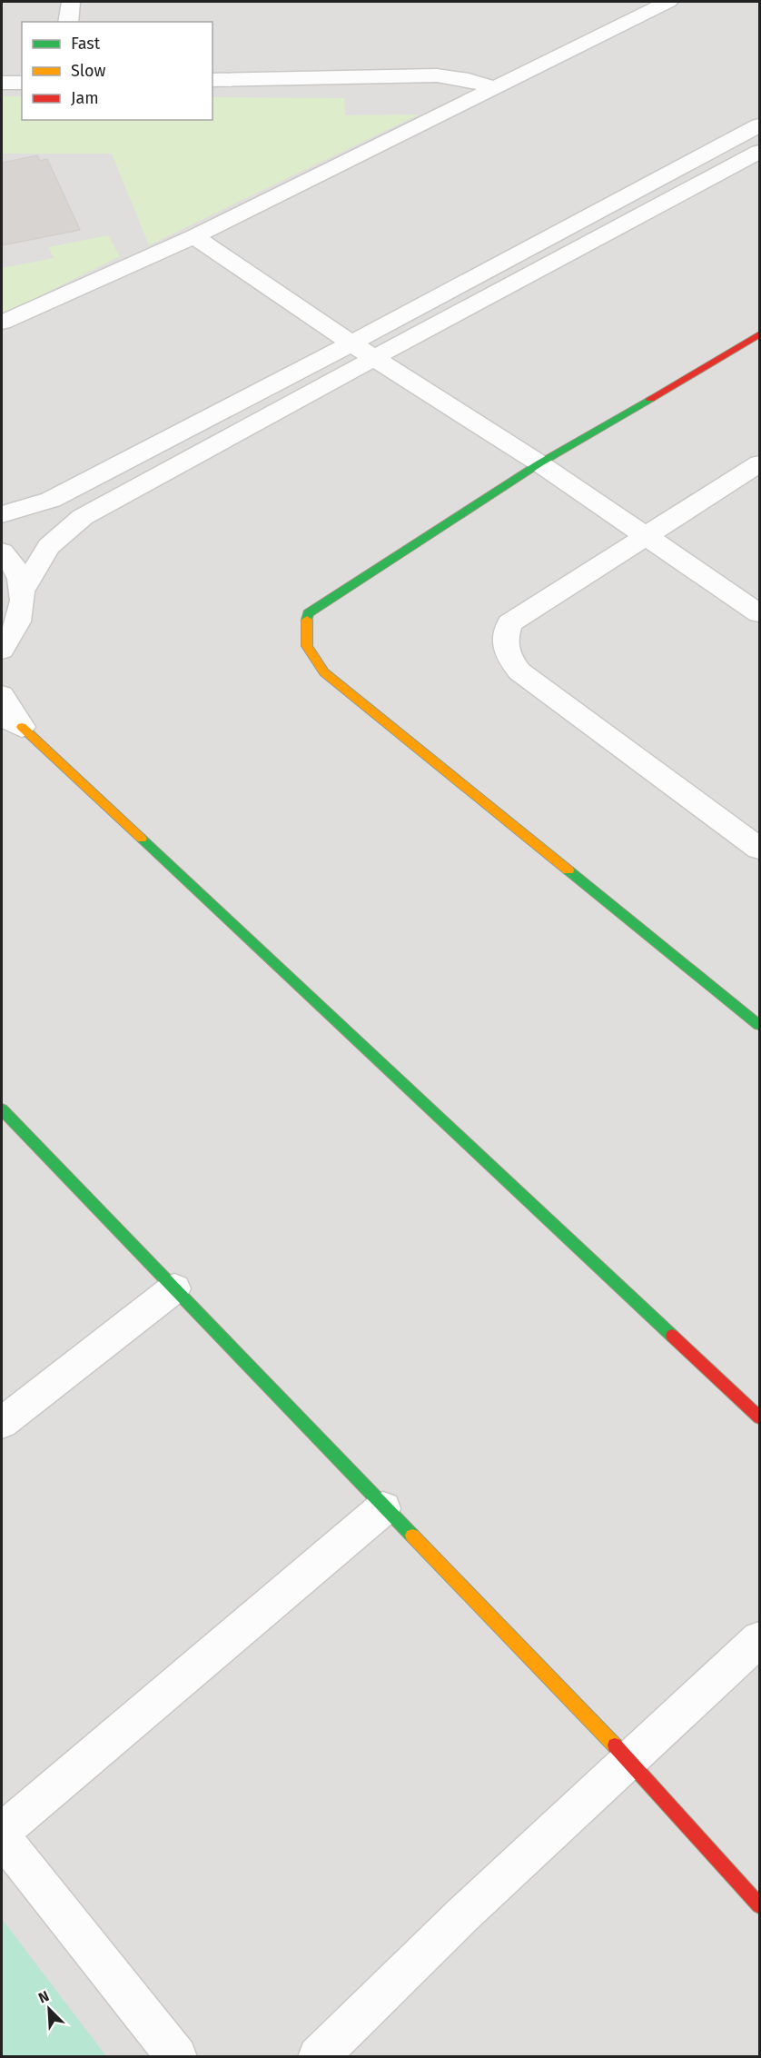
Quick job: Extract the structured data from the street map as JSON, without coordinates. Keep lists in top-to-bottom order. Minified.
{"legend":["Fast","Slow","Jam"],"north":"top left"}
